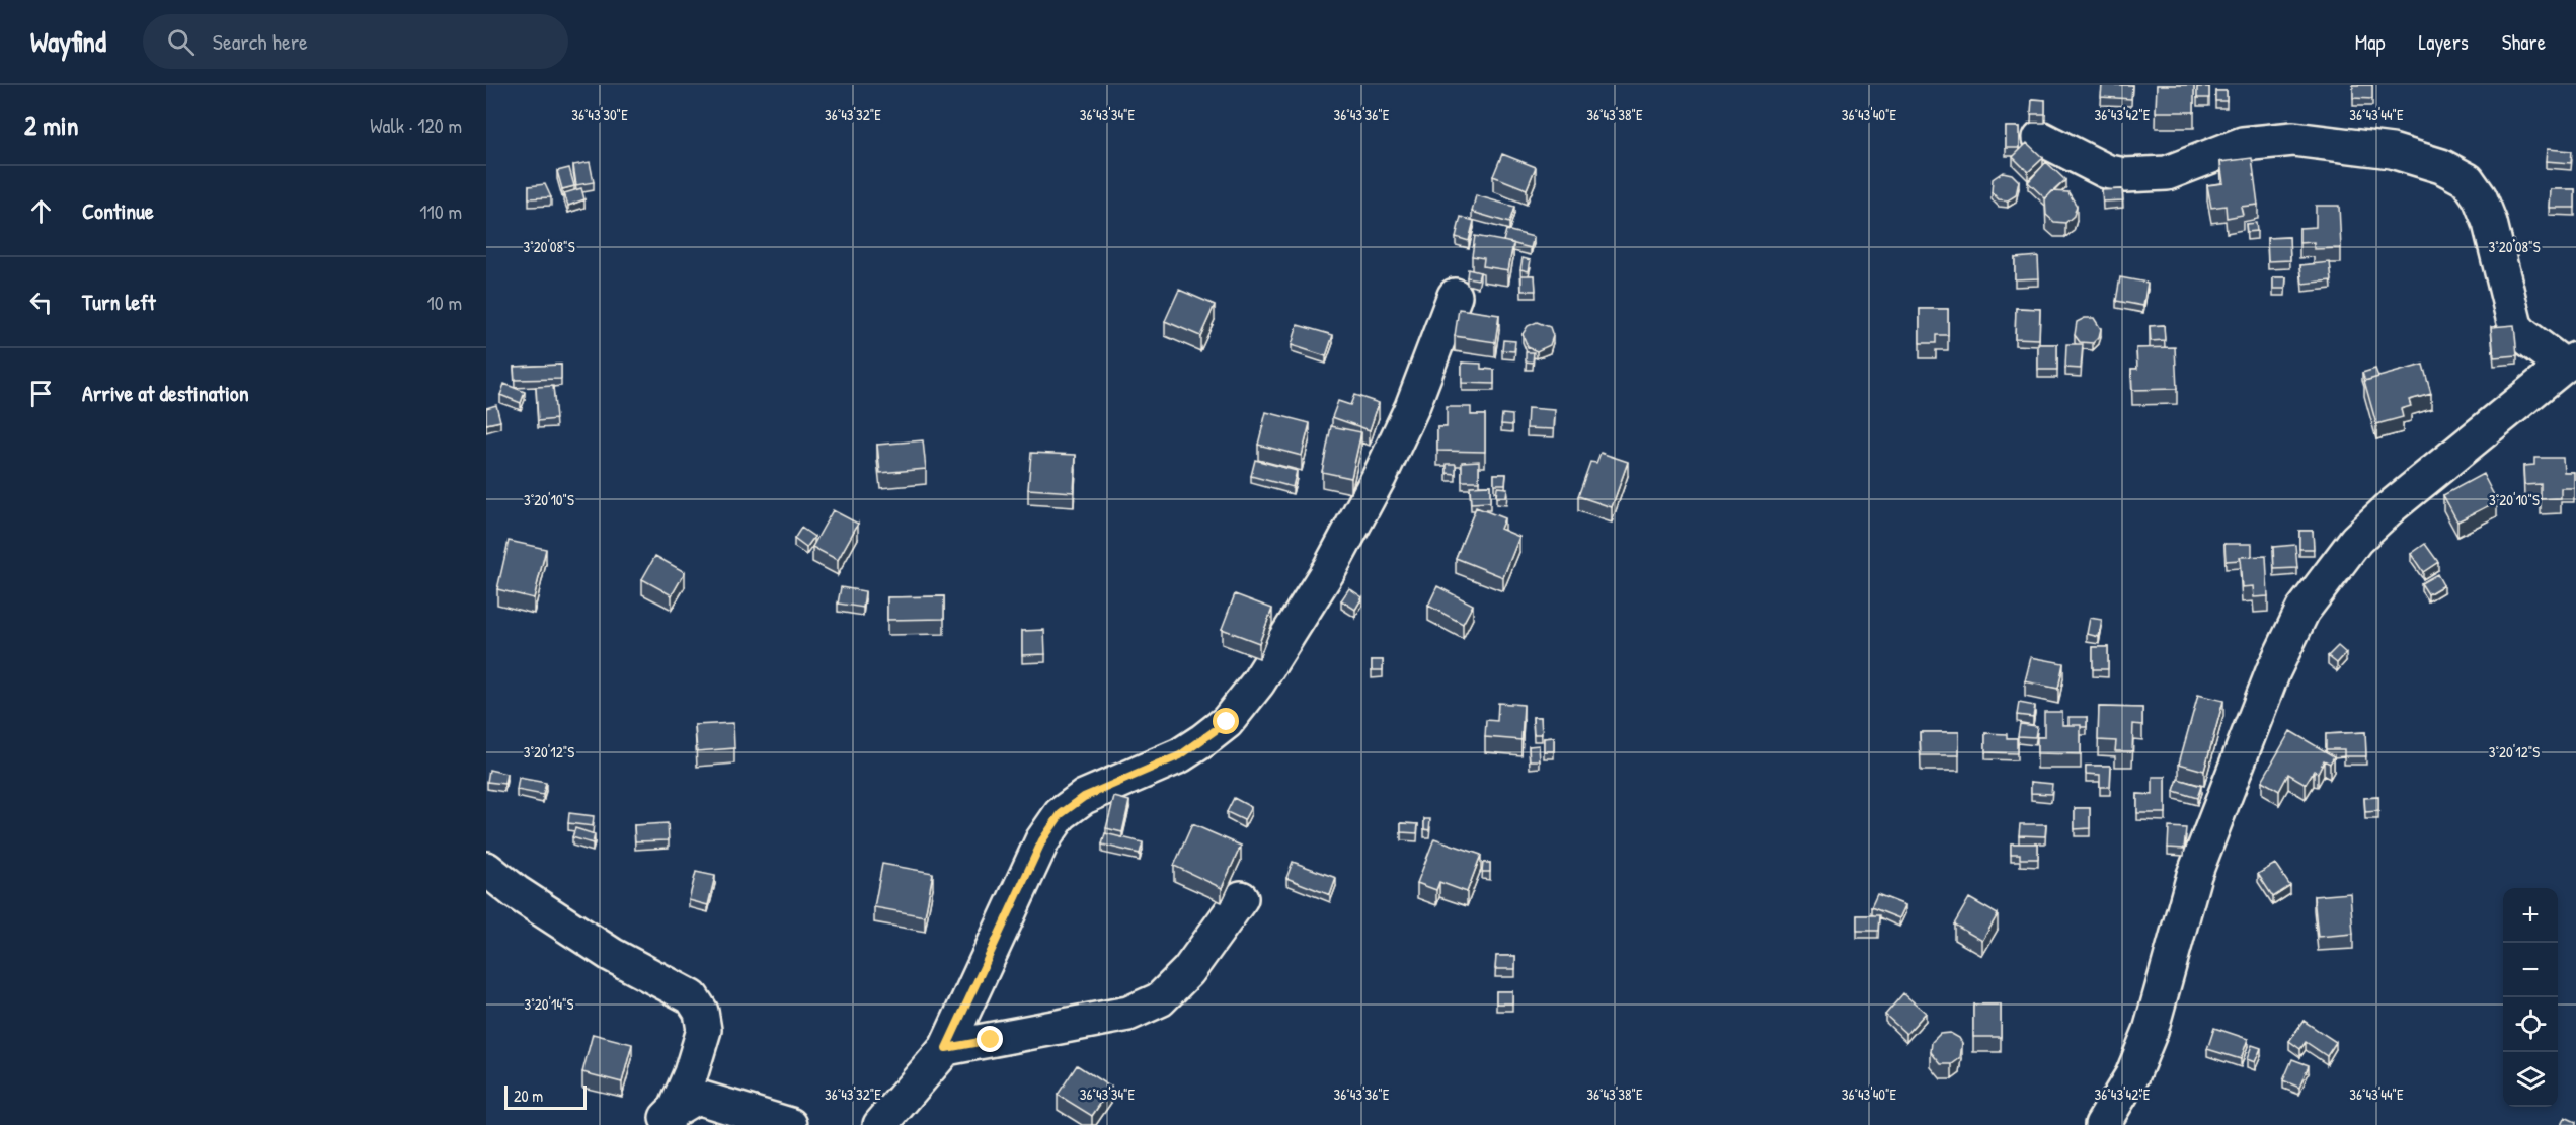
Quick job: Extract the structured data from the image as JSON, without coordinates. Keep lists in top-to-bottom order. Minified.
{"scale_bar":"20 m","page":{"header":"Wayfind","search":"Search here","nav":["Map","Layers","Share"],"heading":["2 min","Walk · 120 m"],"list":[["Continue","110 m"],["Turn left","10 m"],"Arrive at destination"],"map_buttons":["+","−"],"scale":"20 m"},"coordinates":["36°43'30\"E","36°43'32\"E","36°43'34\"E","36°43'36\"E","36°43'38\"E","36°43'40\"E","36°43'42\"E","36°43'44\"E","3°20'08\"S","3°20'10\"S","3°20'12\"S","3°20'14\"S"]}
